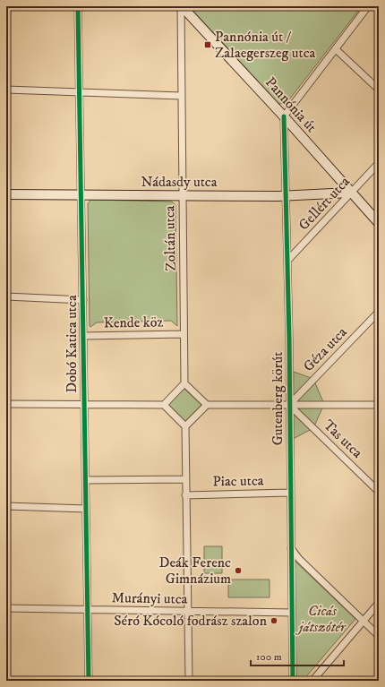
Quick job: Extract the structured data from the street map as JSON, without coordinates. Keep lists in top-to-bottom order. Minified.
{"streets":{"street":["Pannónia út","Nádasdy utca","Gellért utca","Zoltán utca","Kende köz","Dobó Katica utca","Géza utca","Gutenberg körút","Tas utca","Piac utca","Murányi utca"]},"crossings":[["Pannónia út","Nádasdy utca"],["Pannónia út","Gellért utca"],["Pannónia út","Zoltán utca"],["Pannónia út","Gutenberg körút"],["Nádasdy utca","Gellért utca"],["Nádasdy utca","Zoltán utca"],["Nádasdy utca","Dobó Katica utca"],["Nádasdy utca","Gutenberg körút"],["Gellért utca","Gutenberg körút"],["Zoltán utca","Kende köz"],["Kende köz","Dobó Katica utca"],["Dobó Katica utca","Murányi utca"],["Géza utca","Gutenberg körút"],["Géza utca","Tas utca"],["Gutenberg körút","Tas utca"],["Gutenberg körút","Piac utca"],["Gutenberg körút","Murányi utca"]],"parks":["Cicás játszótér"],"places":{"transit":["Pannónia út / Zalaegerszeg utca"],"other":["Deák Ferenc Gimnázium","Séró Kócoló fodrász szalon"]},"scale_bar":"100 m"}
